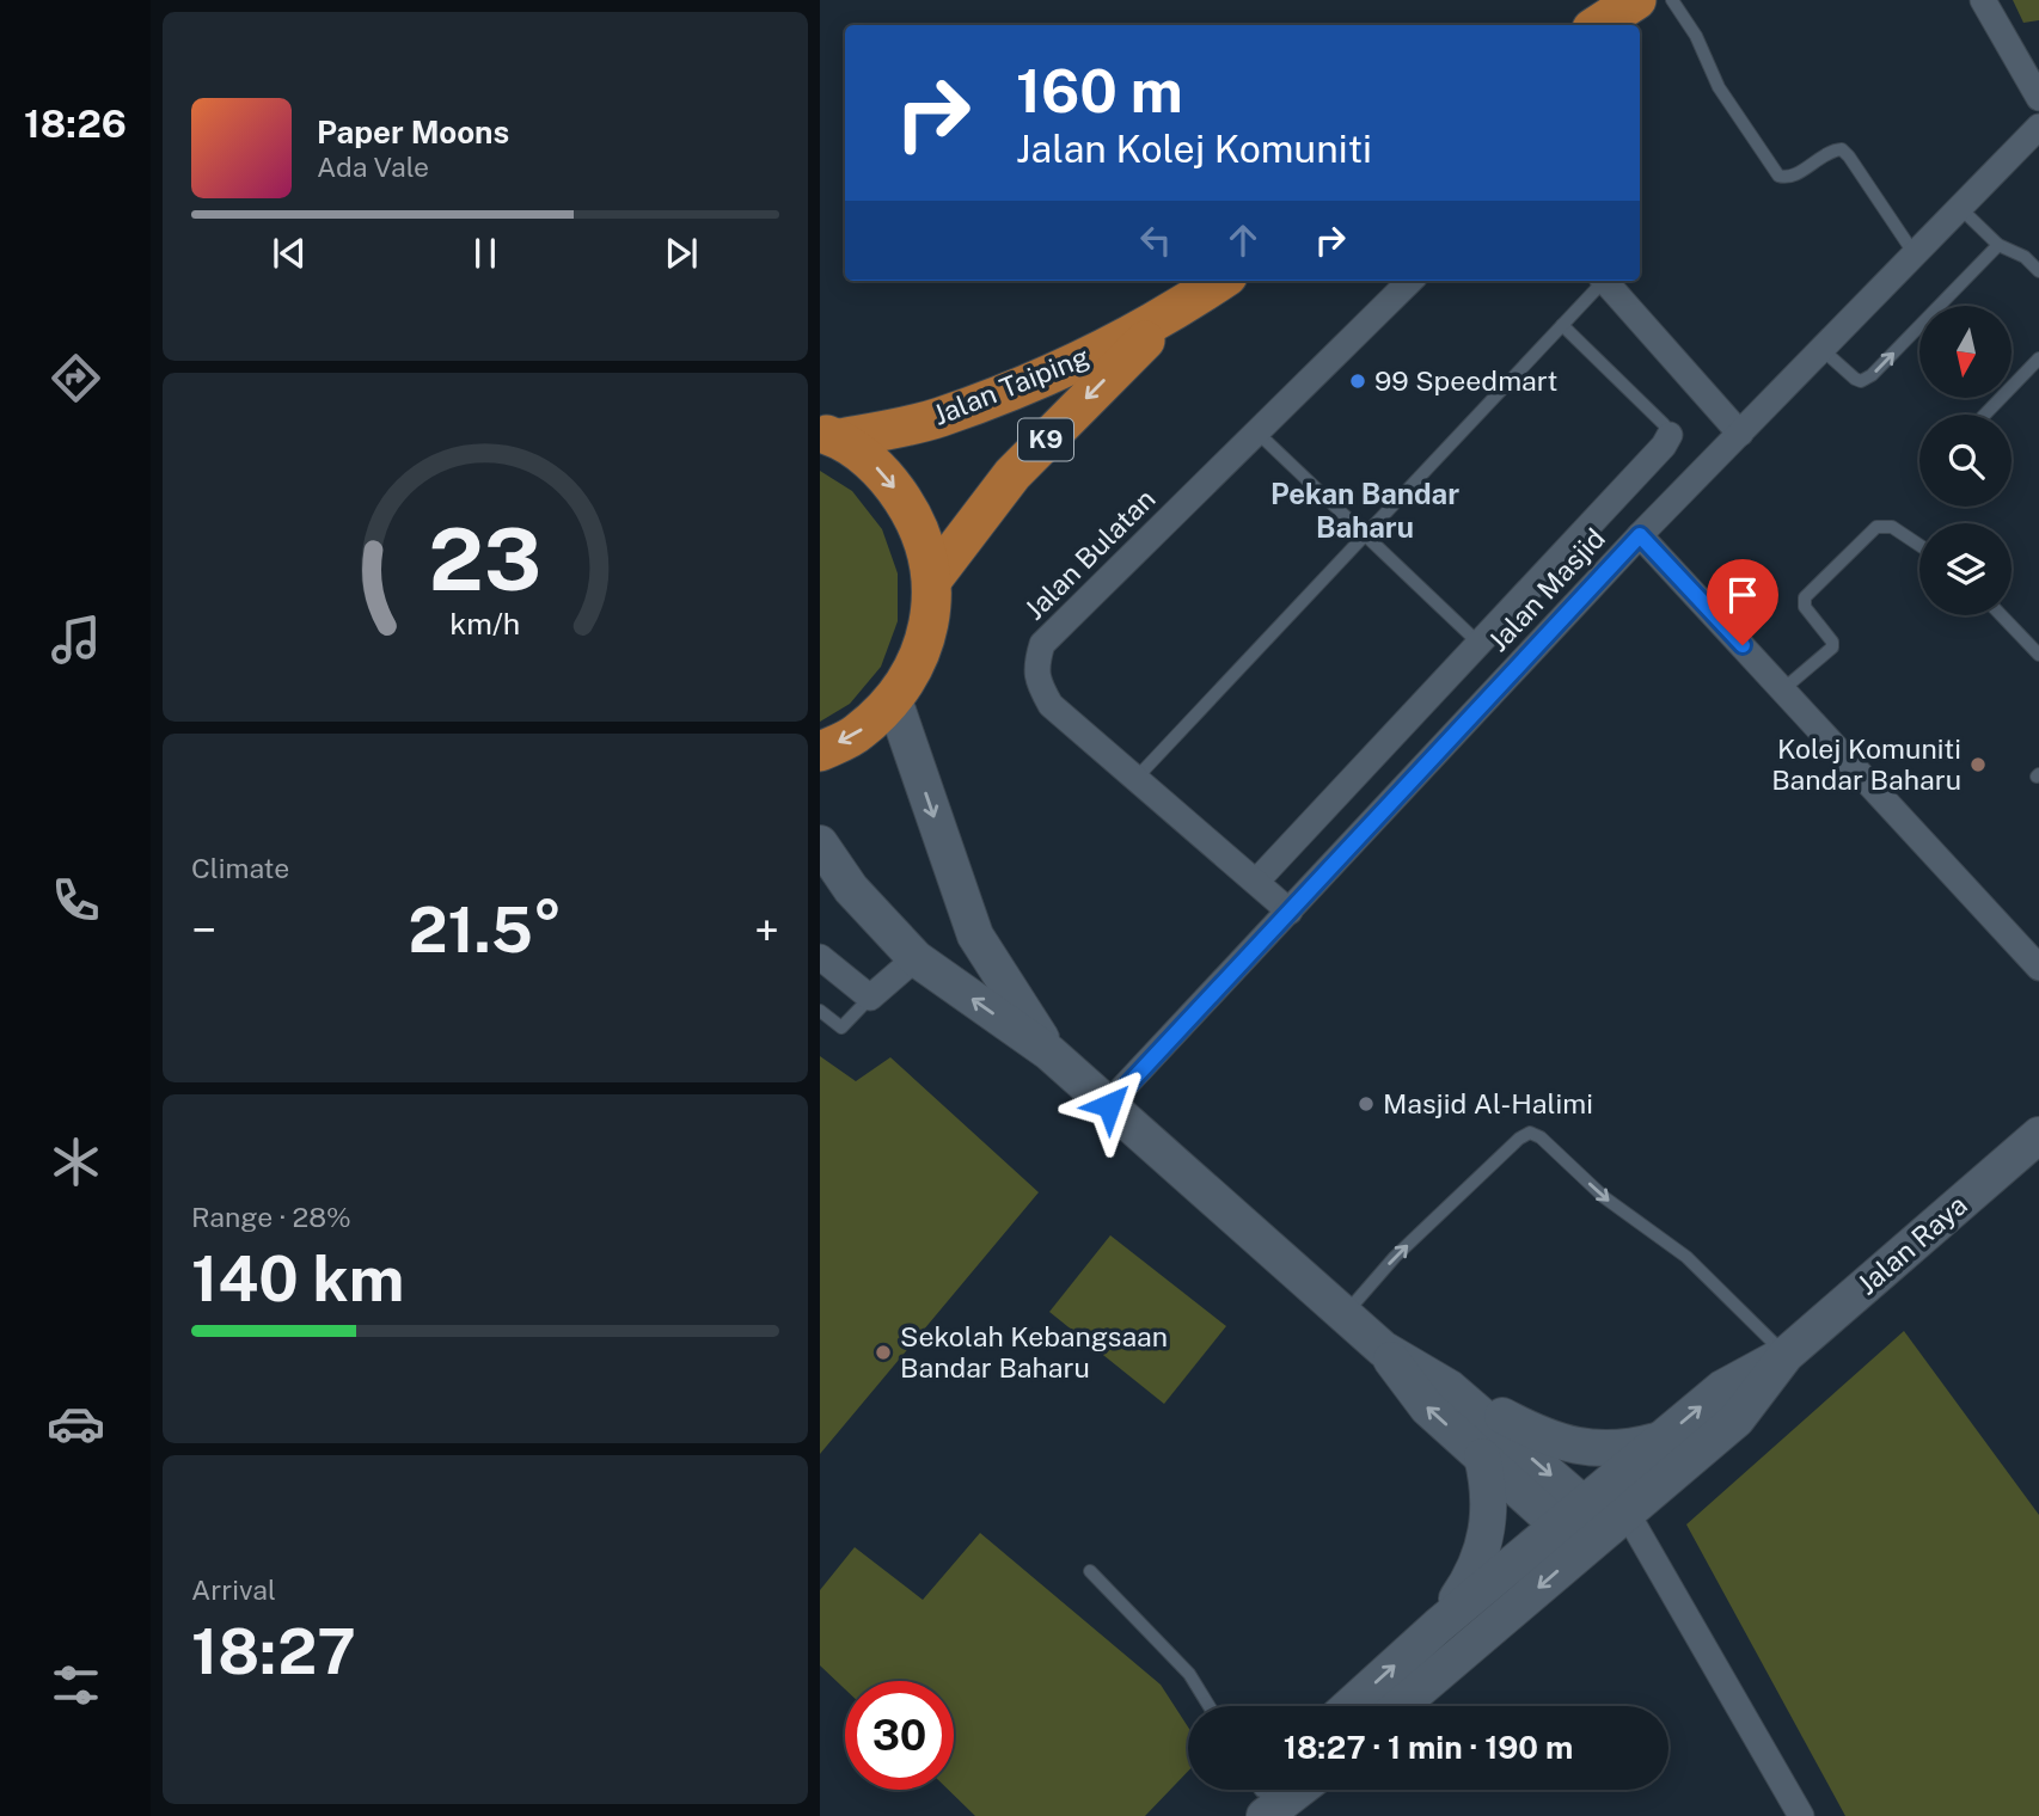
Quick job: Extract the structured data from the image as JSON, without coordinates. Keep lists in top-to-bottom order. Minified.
{"streets":{"main road":["Jalan Taiping","K9","Jalan Raya"],"street":["Jalan Bulatan","Jalan Masjid"]},"crossings":[["Jalan Bulatan","Jalan Masjid"]],"one_way":["Jalan Taiping"],"districts":["Pekan Bandar Baharu"],"places":["99 Speedmart","Kolej Komuniti Bandar Baharu","Masjid Al-Halimi","Sekolah Kebangsaan Bandar Baharu"],"north":"bottom","page":{"tabs":"18:26","turn":["160 m","Jalan Kolej Komuniti"],"song":["Paper Moons","Ada Vale"],"tile":["Climate",["Range · 28%","140 km"],["Arrival","18:27"]],"heat":["−","21.5°","+"],"limit":"30","trip":"18:27 · 1 min · 190 m","gauge":["23","km/h"]}}
